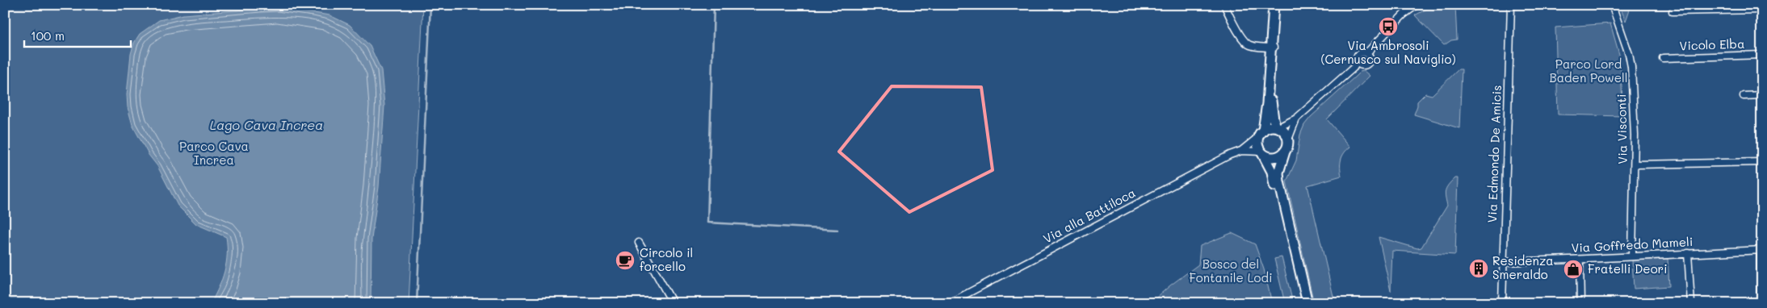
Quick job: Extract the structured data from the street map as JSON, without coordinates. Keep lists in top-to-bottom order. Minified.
{"streets":{"street":["Vicolo Elba","Via Visconti","Via Edmondo De Amicis","Via alla Battiloca","Via Goffredo Mameli"]},"crossings":[["Via Visconti","Via Goffredo Mameli"],["Via Edmondo De Amicis","Via Goffredo Mameli"]],"water":["Lago Cava Increa"],"parks":["Parco Lord Baden Powell","Parco Cava Increa","Bosco del Fontanile Lodi"],"places":{"bus stop":["Via Ambrosoli (Cernusco sul Naviglio)"],"cafe":["Circolo il forcello"],"building":["Residenza Smeraldo"],"shop":["Fratelli Deori"]},"scale_bar":"100 m"}
